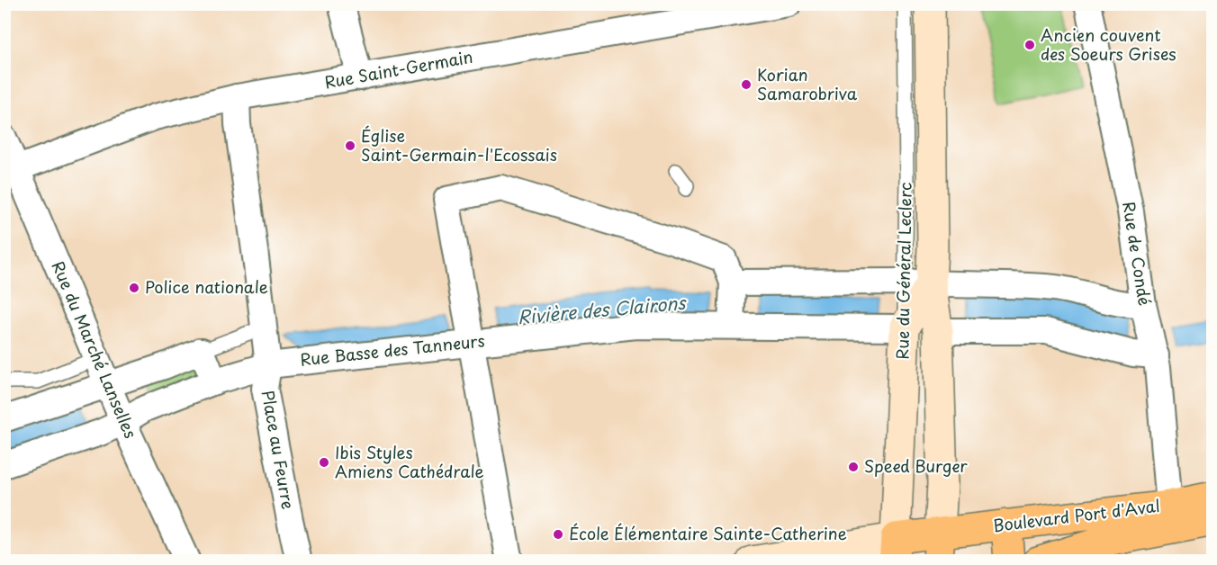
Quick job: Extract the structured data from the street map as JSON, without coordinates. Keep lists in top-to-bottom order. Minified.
{"streets":{"main road":["Rue du Général Leclerc","Boulevard Port d'Aval"],"street":["Rue Saint-Germain","Rue de Condé","Rue du Marché Lanselles","Rue Basse des Tanneurs","Place au Feurre"]},"crossings":[["Rue Saint-Germain","Rue du Marché Lanselles"],["Rue de Condé","Boulevard Port d'Aval"],["Rue du Général Leclerc","Rue Basse des Tanneurs"],["Rue du Général Leclerc","Boulevard Port d'Aval"],["Rue du Marché Lanselles","Place au Feurre"],["Rue Basse des Tanneurs","Place au Feurre"]],"water":["Rivière des Clairons"],"places":["Ancien couvent des Soeurs Grises","Korian Samarobriva","Église Saint-Germain-l'Ecossais","Police nationale","Ibis Styles Amiens Cathédrale","Speed Burger","École Élémentaire Sainte-Catherine"]}
